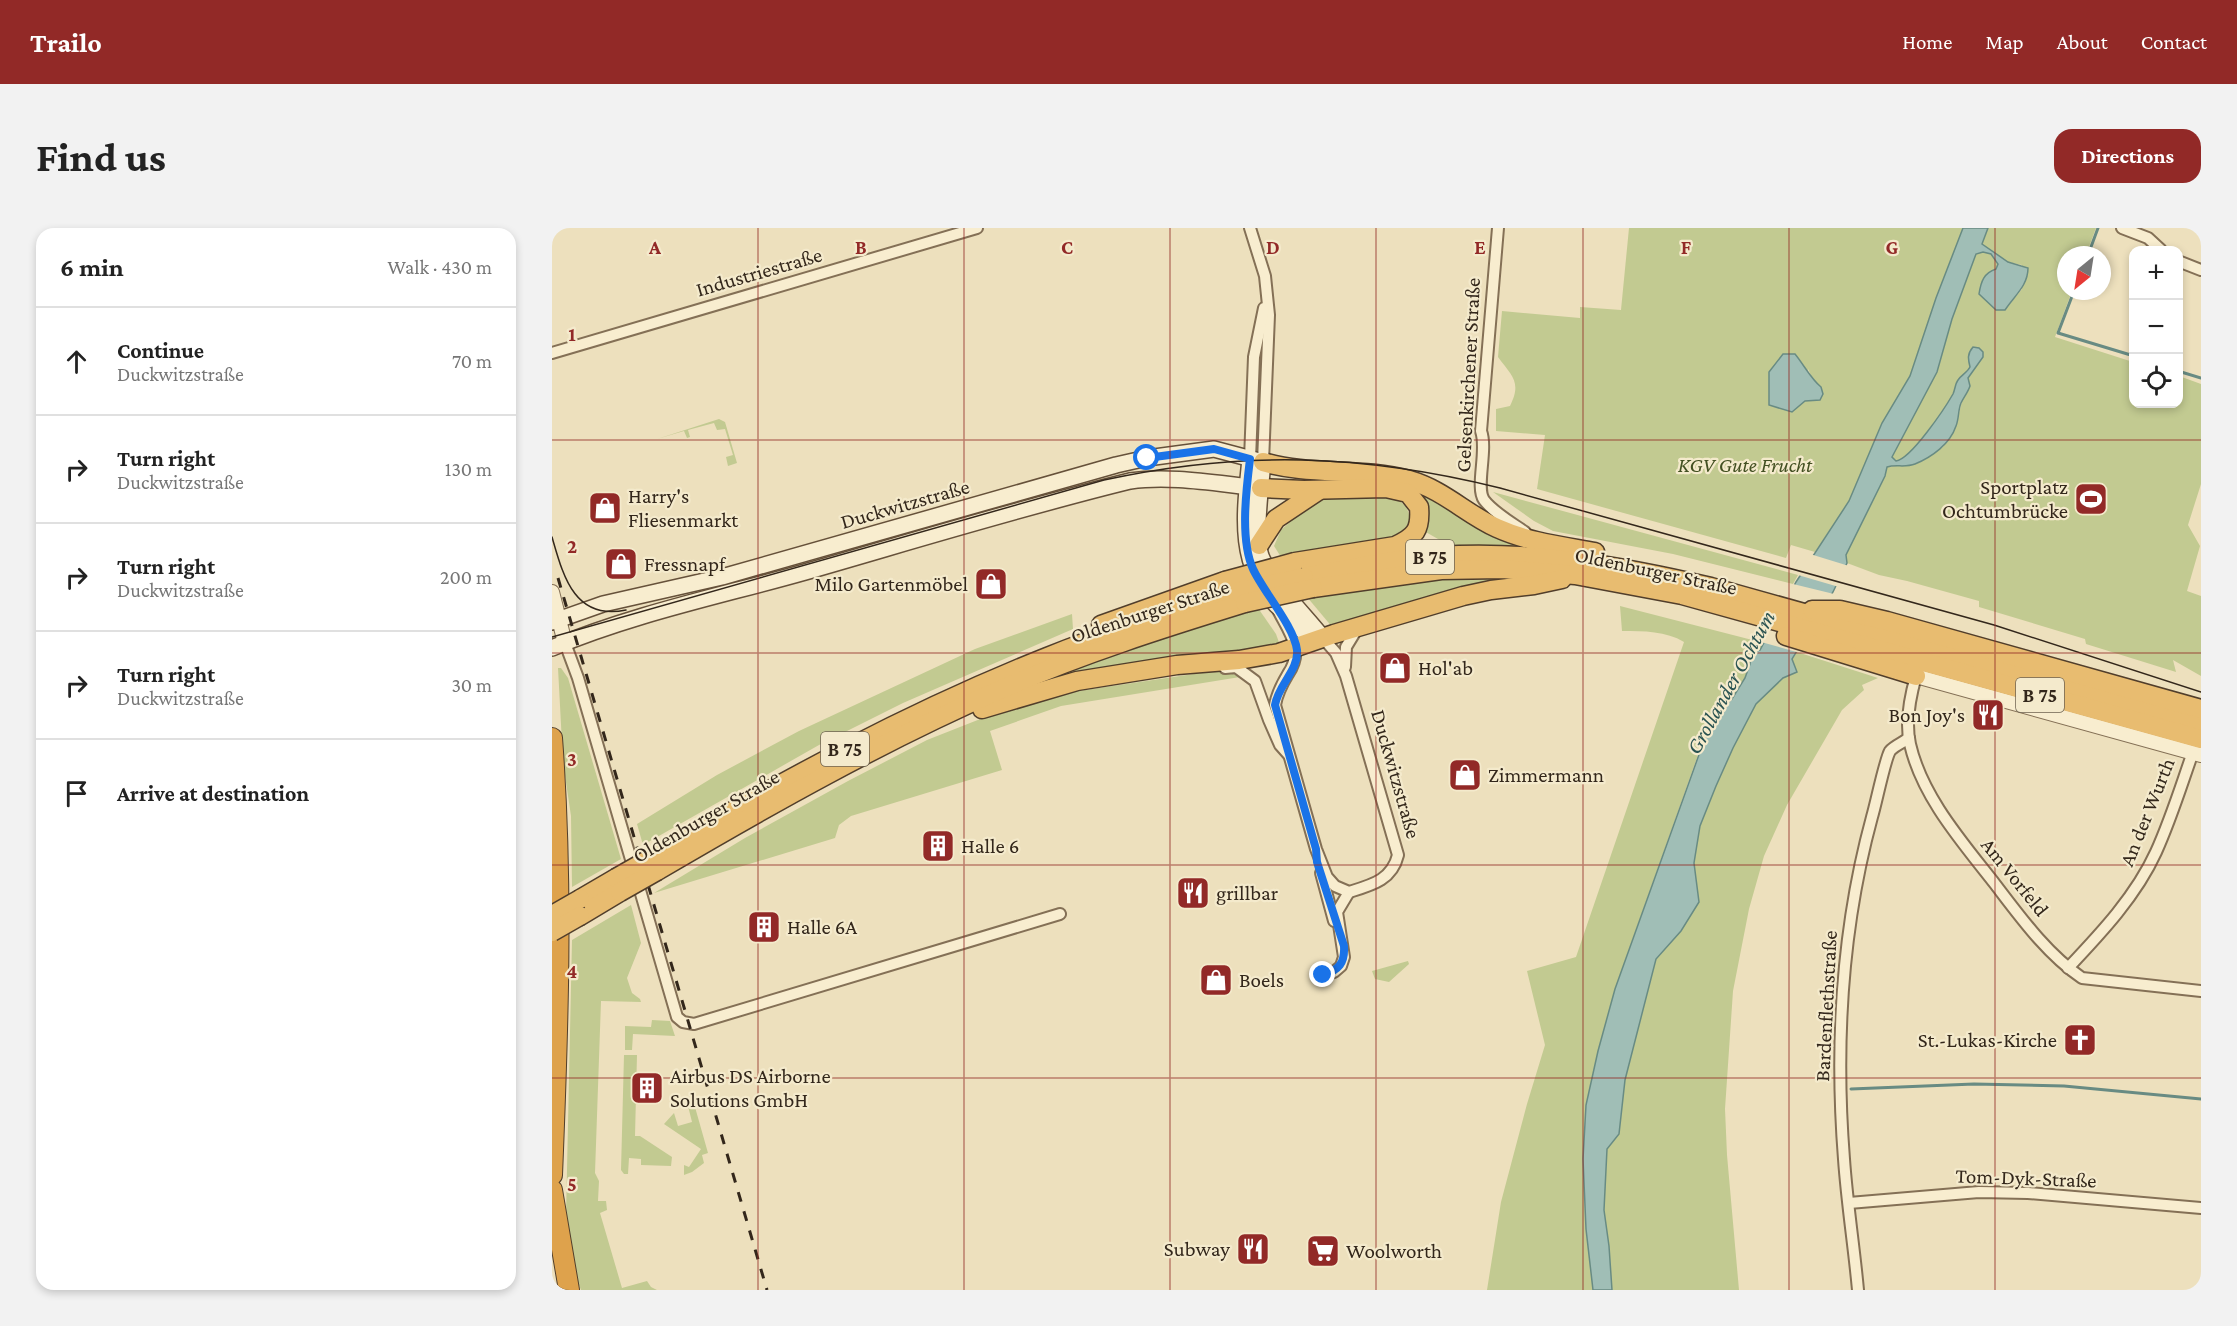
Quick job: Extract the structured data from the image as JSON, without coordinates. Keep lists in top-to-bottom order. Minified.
{"streets":{"highway":["B 75","Oldenburger Straße"],"main road":["Duckwitzstraße"],"street":["Industriestraße","Gelsenkirchener Straße","An der Wurth","Am Vorfeld","Bardenflethstraße","Tom-Dyk-Straße"]},"crossings":[["Oldenburger Straße","An der Wurth"],["An der Wurth","Am Vorfeld"],["Am Vorfeld","Bardenflethstraße"],["Bardenflethstraße","Tom-Dyk-Straße"]],"water":["Grollander Ochtum"],"parks":["KGV Gute Frucht"],"places":{"sports":["Sportplatz Ochtumbrücke"],"shop":["Harry's Fliesenmarkt","Fressnapf","Milo Gartenmöbel","Hol'ab","Zimmermann","Boels"],"restaurant":["Bon Joy's","grillbar","Subway"],"building":["Halle 6","Halle 6A","Airbus DS Airborne Solutions GmbH"],"church":["St.-Lukas-Kirche"],"supermarket":["Woolworth"]},"north":"bottom left","page":{"header":"Trailo","nav":["Home","Map","About","Contact"],"buttons":"Directions","title":"Find us","heading":["6 min","Walk · 430 m"],"map_buttons":["+","−"],"list":[["Continue","Duckwitzstraße","70 m"],["Turn right","Duckwitzstraße","130 m"],["Turn right","Duckwitzstraße","200 m"],["Turn right","Duckwitzstraße","30 m"],"Arrive at destination"]},"grid":{"columns":["A","B","C","D","E","F","G"],"rows":["1","2","3","4","5"]}}
